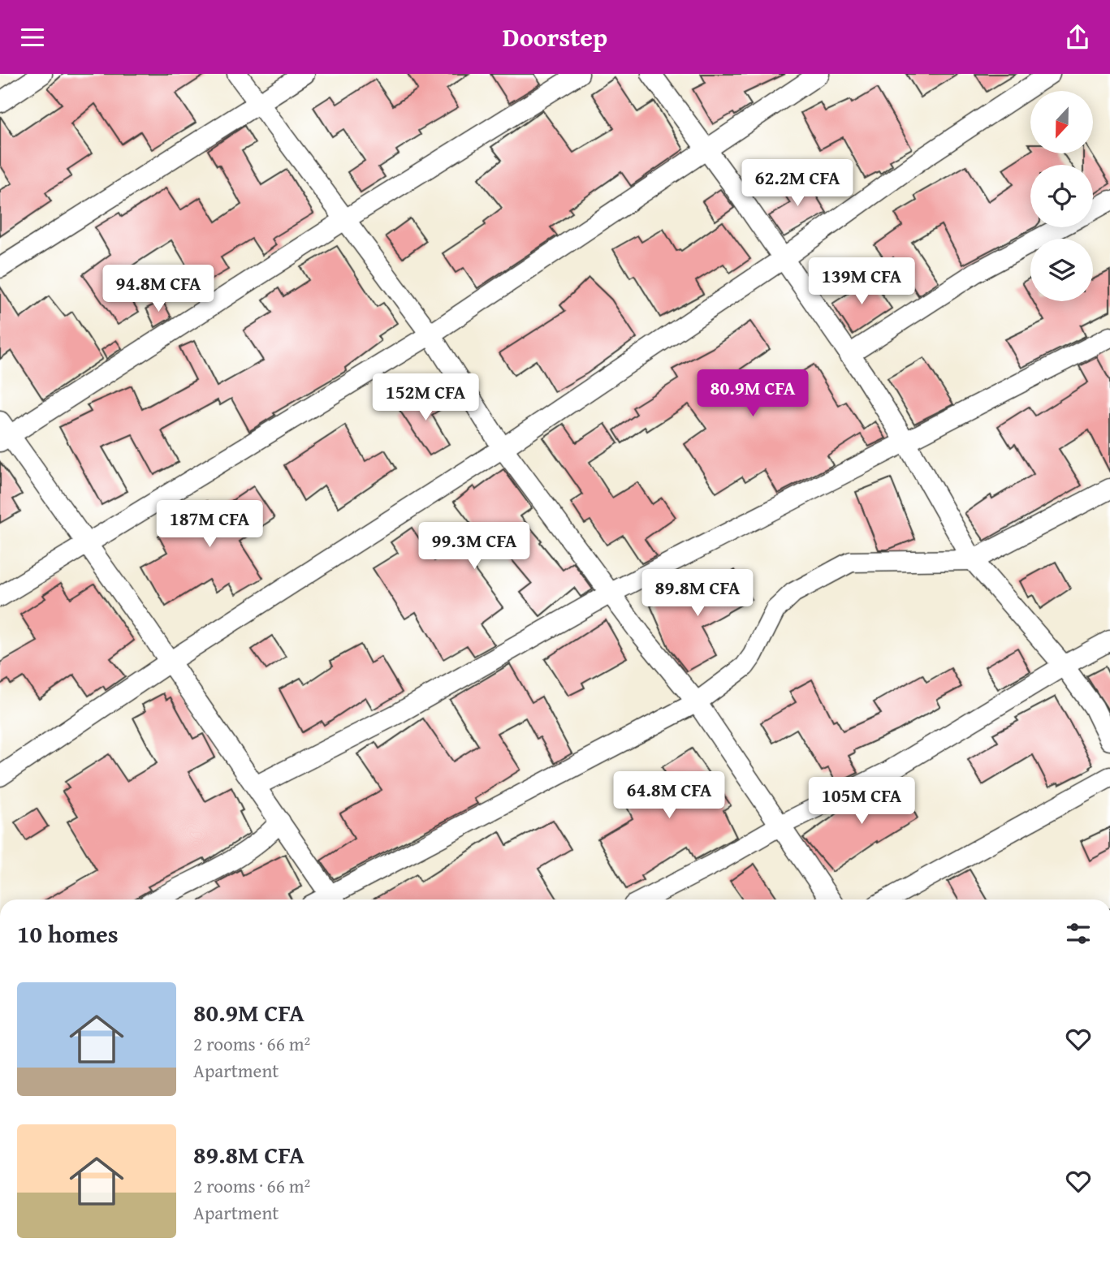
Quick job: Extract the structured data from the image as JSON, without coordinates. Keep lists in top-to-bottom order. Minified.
{"north":"bottom","page":{"header":"Doorstep","price":["62.2M CFA","139M CFA","94.8M CFA","80.9M CFA","152M CFA","187M CFA","99.3M CFA","89.8M CFA","64.8M CFA","105M CFA"],"heading":"10 homes","list":[{"name":"80.9M CFA","note":"2 rooms · 66 m² · Apartment"},{"name":"89.8M CFA","note":"2 rooms · 66 m² · Apartment"}]}}
